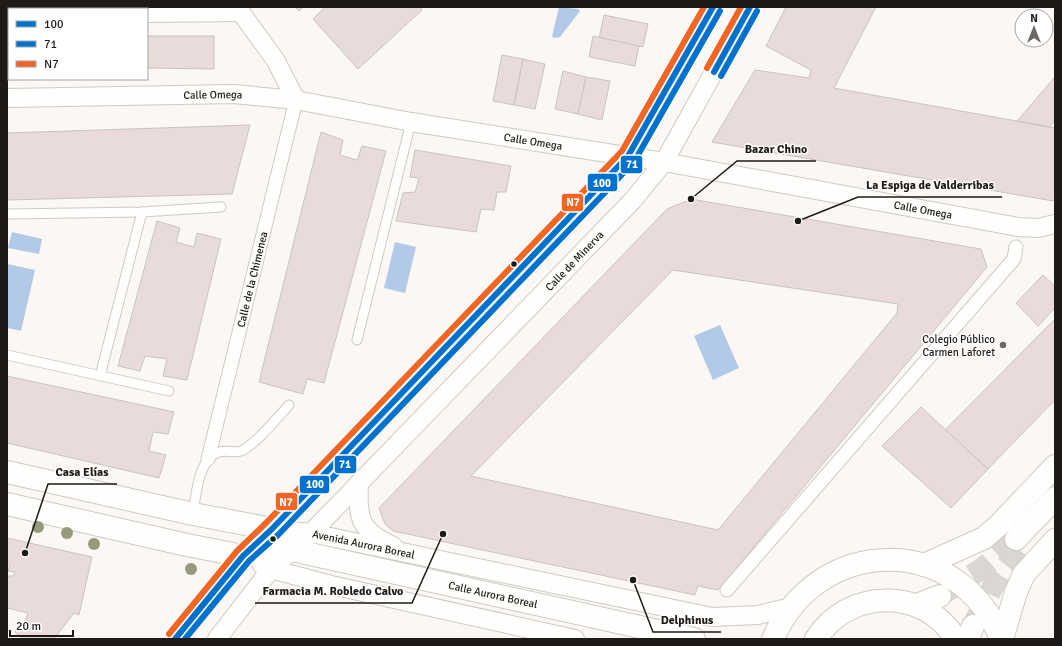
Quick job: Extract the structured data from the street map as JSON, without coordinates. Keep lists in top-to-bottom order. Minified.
{"streets":{"main road":["Avenida Aurora Boreal","Calle Aurora Boreal"],"street":["Calle Omega","Calle de Minerva","Calle de la Chimenea"]},"crossings":[["Calle Omega","Calle de Minerva"],["Calle Omega","Calle de la Chimenea"],["Calle de Minerva","Avenida Aurora Boreal"],["Calle de Minerva","Calle Aurora Boreal"]],"places":["Bazar Chino","La Espiga de Valderribas","Colegio Público Carmen Laforet","Farmacia M. Robledo Calvo","Casa Elías","Delphinus"],"lines":["transit line 100","transit line N7","transit line 71"],"legend":["100","71","N7"],"scale_bar":"20 m","north":"top"}
